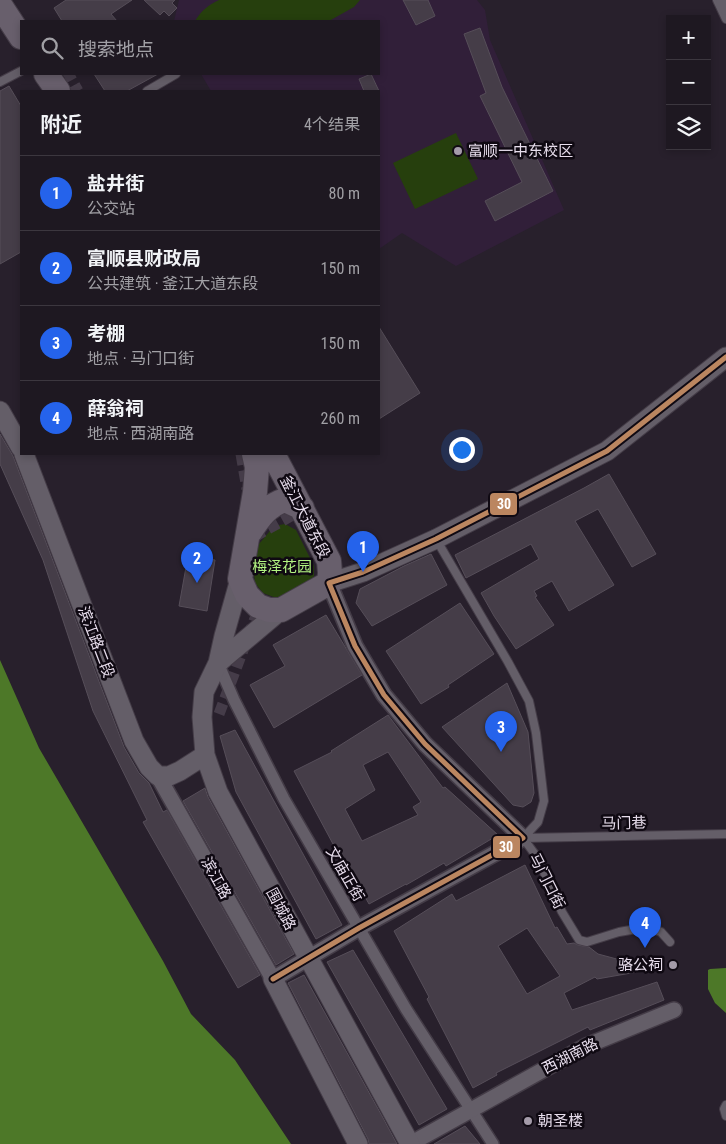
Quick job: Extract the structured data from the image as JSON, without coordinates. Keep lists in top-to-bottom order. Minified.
{"streets":{"main road":["釜江大道东段"],"street":["滨江路二段","文庙正街","滨江路","马门口街","围城路","西湖南路"],"lane":["马门巷"]},"crossings":[["釜江大道东段","马门口街"],["滨江路二段","滨江路"],["马门巷","马门口街"],["文庙正街","围城路"],["文庙正街","西湖南路"],["围城路","西湖南路"]],"parks":["梅泽花园"],"places":["富顺一中东校区","骆公祠","朝圣楼"],"lines":["transit line 30"],"page":{"map_buttons":["+","−"],"search":"搜索地点","heading":["附近","4个结果"],"list":[{"mark":"1","name":"盐井街","note":"公交站","value":"80 m"},{"mark":"2","name":"富顺县财政局","note":"公共建筑 · 釜江大道东段","value":"150 m"},{"mark":"3","name":"考棚","note":"地点 · 马门口街","value":"150 m"},{"mark":"4","name":"薛翁祠","note":"地点 · 西湖南路","value":"260 m"}],"pins":["1","2","3","4"]}}
